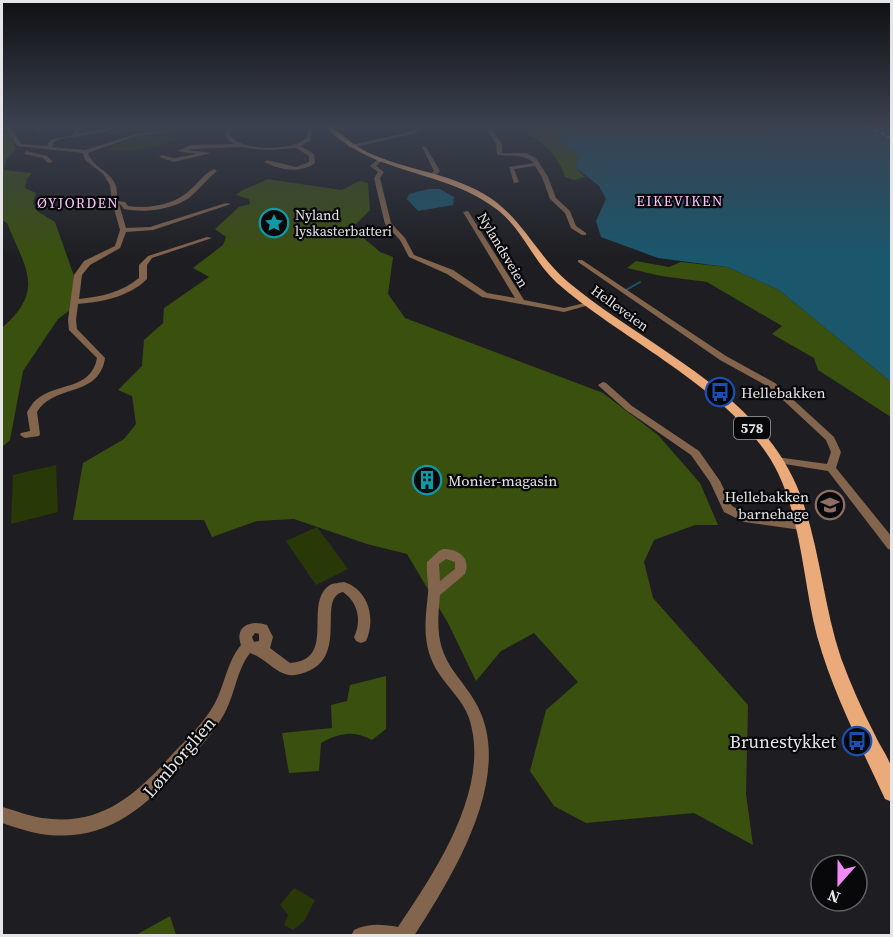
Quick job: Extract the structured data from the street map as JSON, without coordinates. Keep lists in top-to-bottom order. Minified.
{"streets":{"main road":["Helleveien","578"],"street":["Nylandsveien","Lønborglien"]},"crossings":[["Nylandsveien","Helleveien"]],"districts":["EIKEVIKEN","ØYJORDEN"],"places":{"place":["Nyland lyskasterbatteri"],"bus stop":["Hellebakken","Brunestykket"],"building":["Monier-magasin"],"school or university":["Hellebakken barnehage"]},"north":"bottom"}
